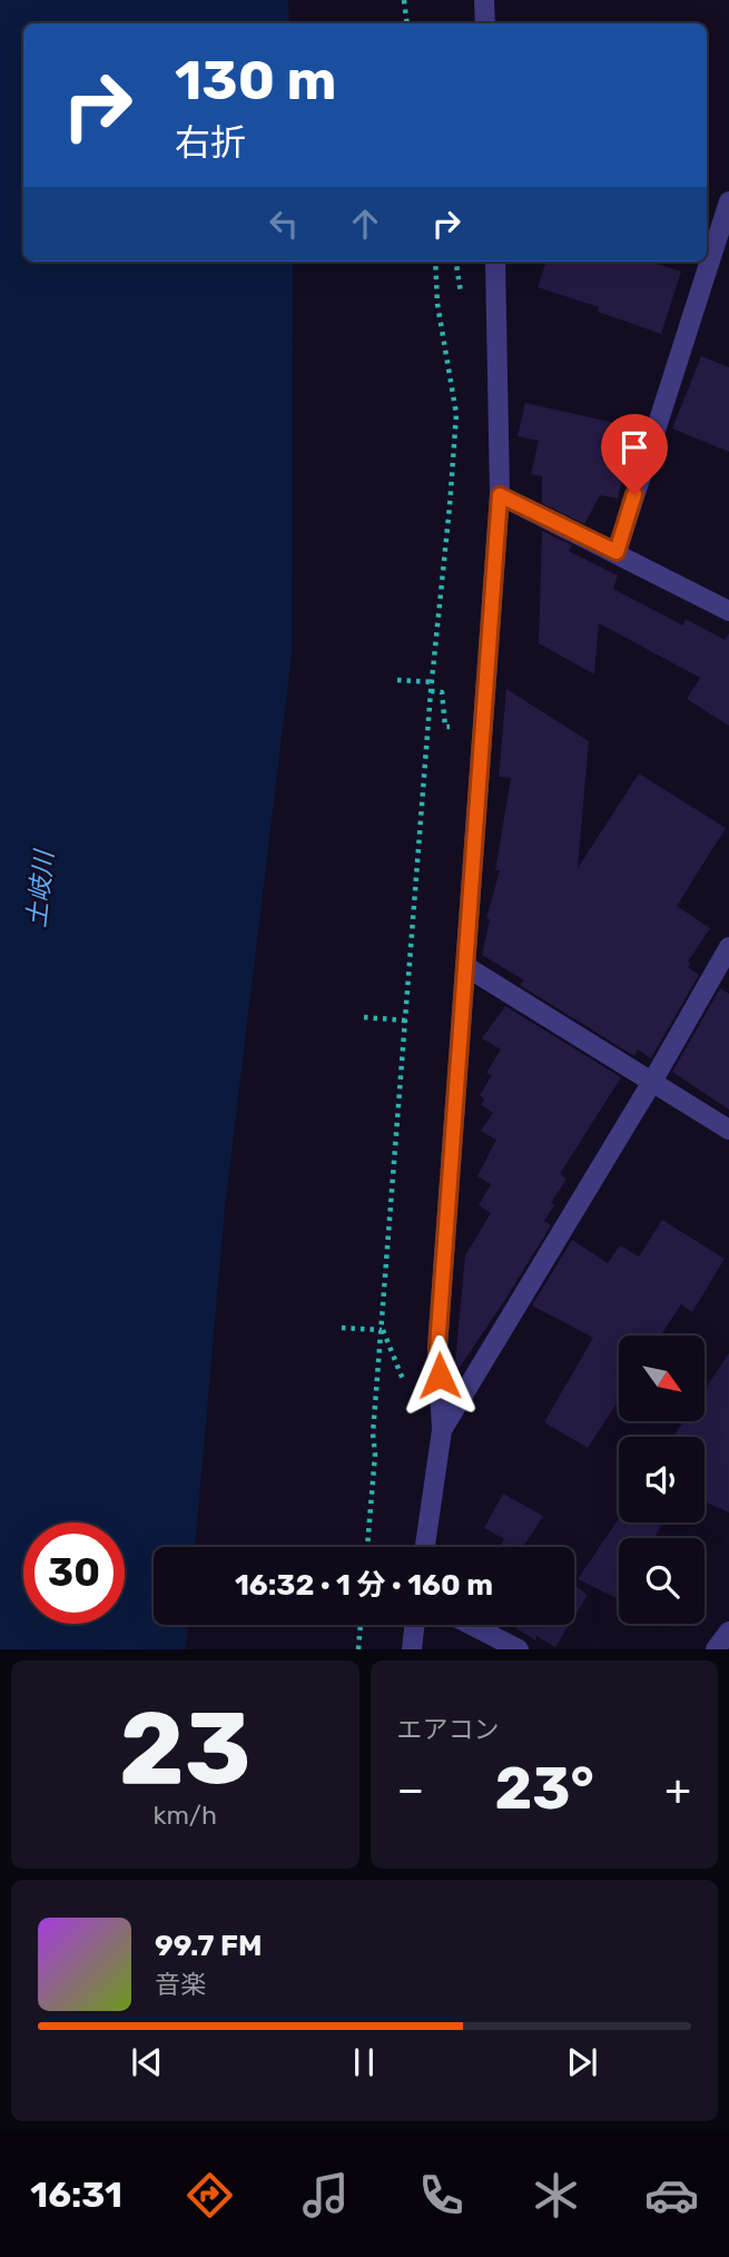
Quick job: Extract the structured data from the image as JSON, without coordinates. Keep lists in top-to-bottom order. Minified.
{"water":["土岐川"],"north":"bottom right","page":{"turn":["130 m","右折"],"limit":"30","trip":"16:32 · 1 分 · 160 m","tile":[["23","km/h"],"エアコン"],"heat":["−","23°","+"],"song":["99.7 FM","音楽"],"tabs":"16:31"}}
